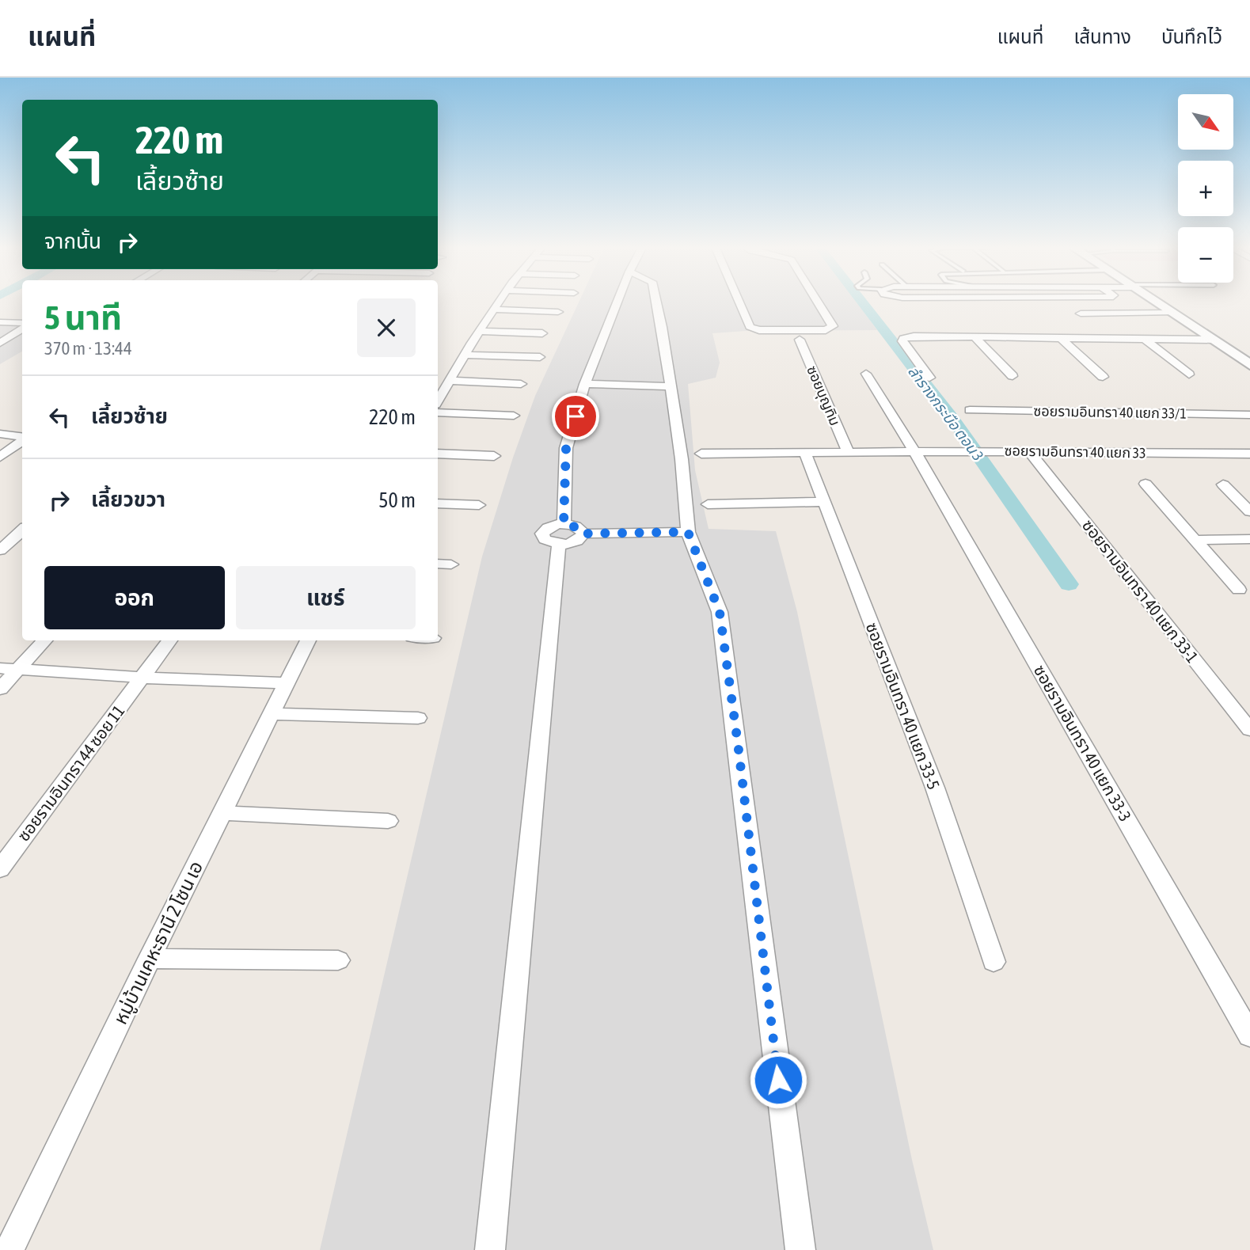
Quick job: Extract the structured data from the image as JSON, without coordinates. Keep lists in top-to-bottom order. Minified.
{"streets":{"street":["ซอยบุญทิม","ซอยรามอินทรา 40 แยก 33/1","ซอยรามอินทรา 40 แยก 33","ซอยรามอินทรา 40 แยก 33-1","ซอยรามอินทรา 40 แยก 33-5","ซอยรามอินทรา 40 แยก 33-3","ซอยรามอินทรา 44 ซอย 11","หมู่บ้านเคหะธานี 2 โซน เอ"]},"crossings":[["ซอยบุญทิม","ซอยรามอินทรา 40 แยก 33"],["ซอยรามอินทรา 40 แยก 33","ซอยรามอินทรา 40 แยก 33-1"],["ซอยรามอินทรา 40 แยก 33","ซอยรามอินทรา 40 แยก 33-5"],["ซอยรามอินทรา 40 แยก 33","ซอยรามอินทรา 40 แยก 33-3"]],"water":["ลำรางกระบือ ตอน 3"],"north":"bottom right","page":{"header":"แผนที่","nav":["แผนที่","เส้นทาง","บันทึกไว้"],"map_buttons":["+","−"],"turn":["220 m","เลี้ยวซ้าย"],"then":"จากนั้น","heading":["5 นาที","370 m · 13:44"],"list":[{"name":"เลี้ยวซ้าย","value":"220 m"},{"name":"เลี้ยวขวา","value":"50 m"}],"buttons":["ออก","แชร์"]}}
